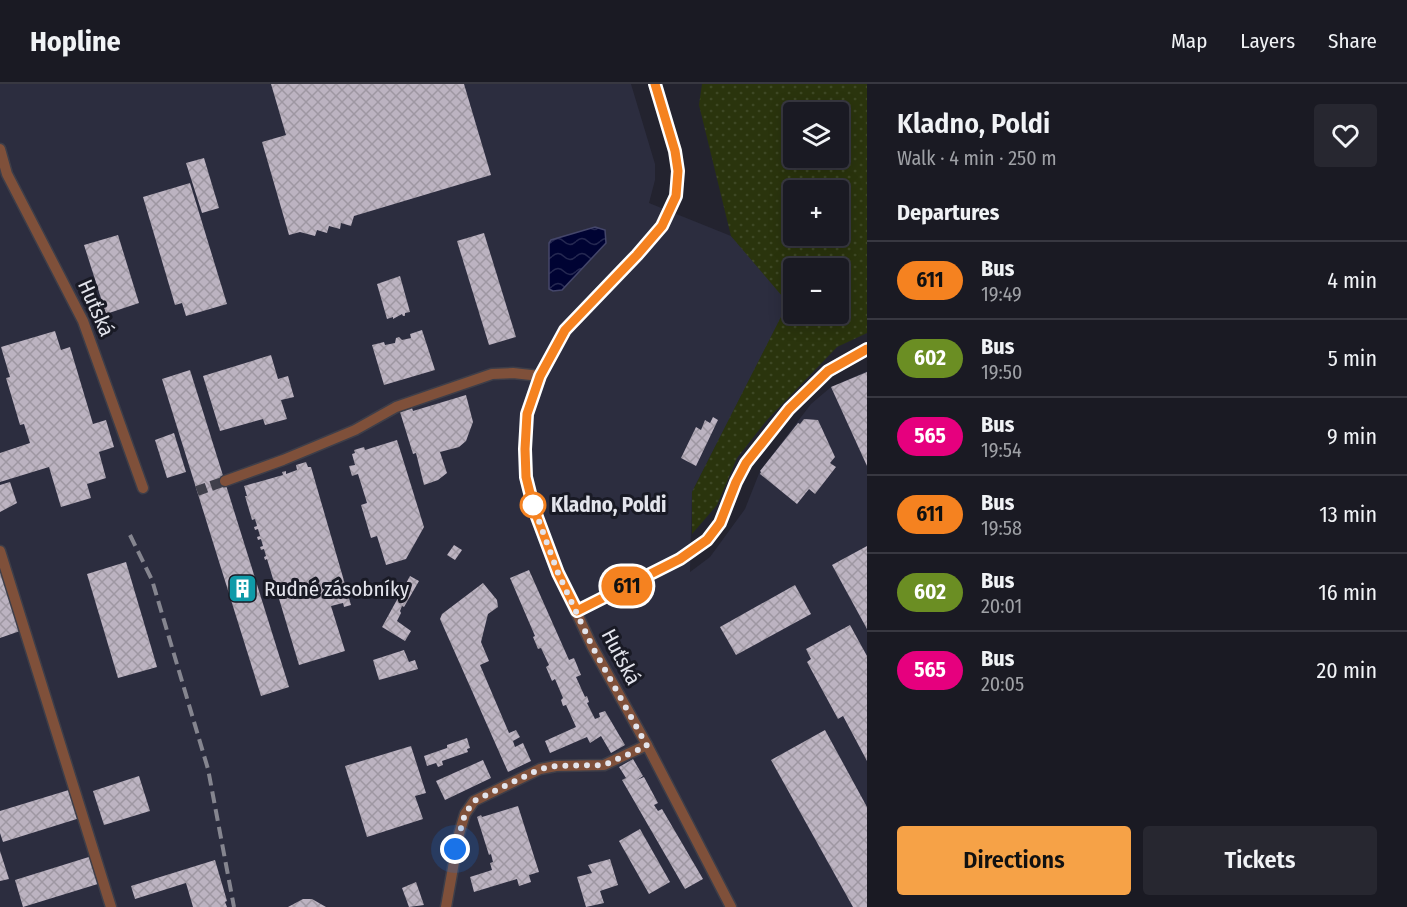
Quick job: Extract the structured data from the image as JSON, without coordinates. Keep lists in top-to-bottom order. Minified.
{"streets":{"street":["Huťská"]},"places":{"other":["Kladno, Poldi"],"building":["Rudné zásobníky"]},"lines":["bus line 611"],"page":{"header":"Hopline","nav":["Map","Layers","Share"],"on_map":"611","heading":[["Kladno, Poldi","Walk · 4 min · 250 m"],"Departures"],"map_buttons":["+","−"],"list":[{"mark":"611","name":"Bus","note":"19:49","value":"4 min"},{"mark":"602","name":"Bus","note":"19:50","value":"5 min"},{"mark":"565","name":"Bus","note":"19:54","value":"9 min"},{"mark":"611","name":"Bus","note":"19:58","value":"13 min"},{"mark":"602","name":"Bus","note":"20:01","value":"16 min"},{"mark":"565","name":"Bus","note":"20:05","value":"20 min"}],"buttons":["Directions","Tickets"]}}
